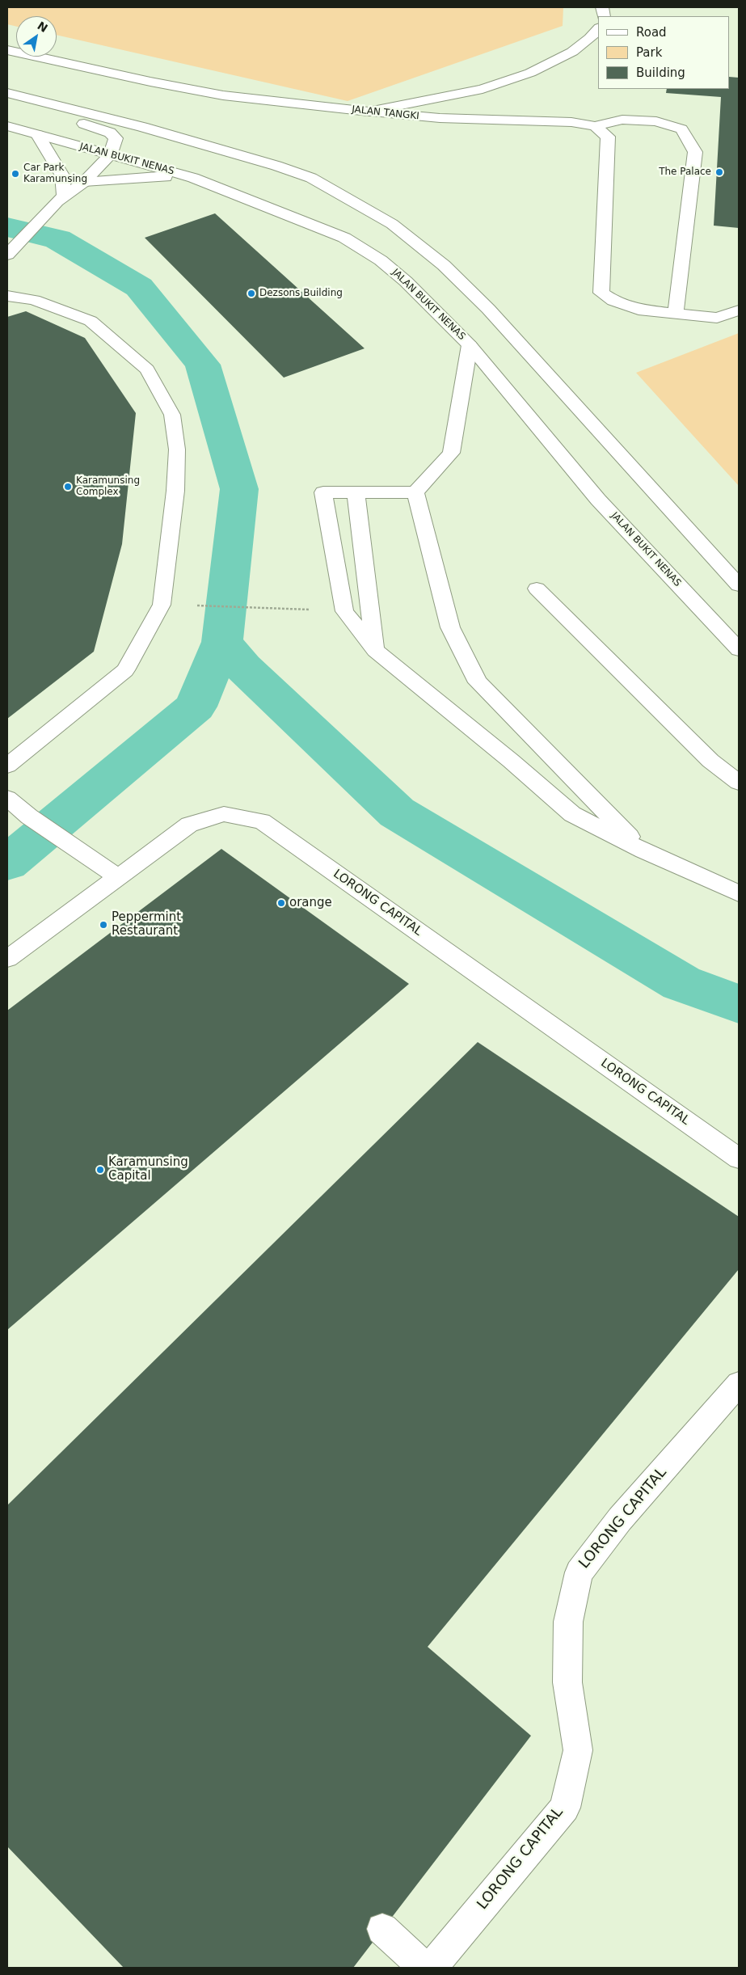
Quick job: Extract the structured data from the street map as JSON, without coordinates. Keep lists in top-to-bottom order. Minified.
{"streets":{"main road":["JALAN TANGKI","JALAN BUKIT NENAS","LORONG CAPITAL"]},"places":["The Palace","Car Park Karamunsing","Dezsons Building","Karamunsing Complex","orange","Peppermint Restaurant","Karamunsing Capital"],"legend":["Road","Park","Building"],"north":"top right"}
